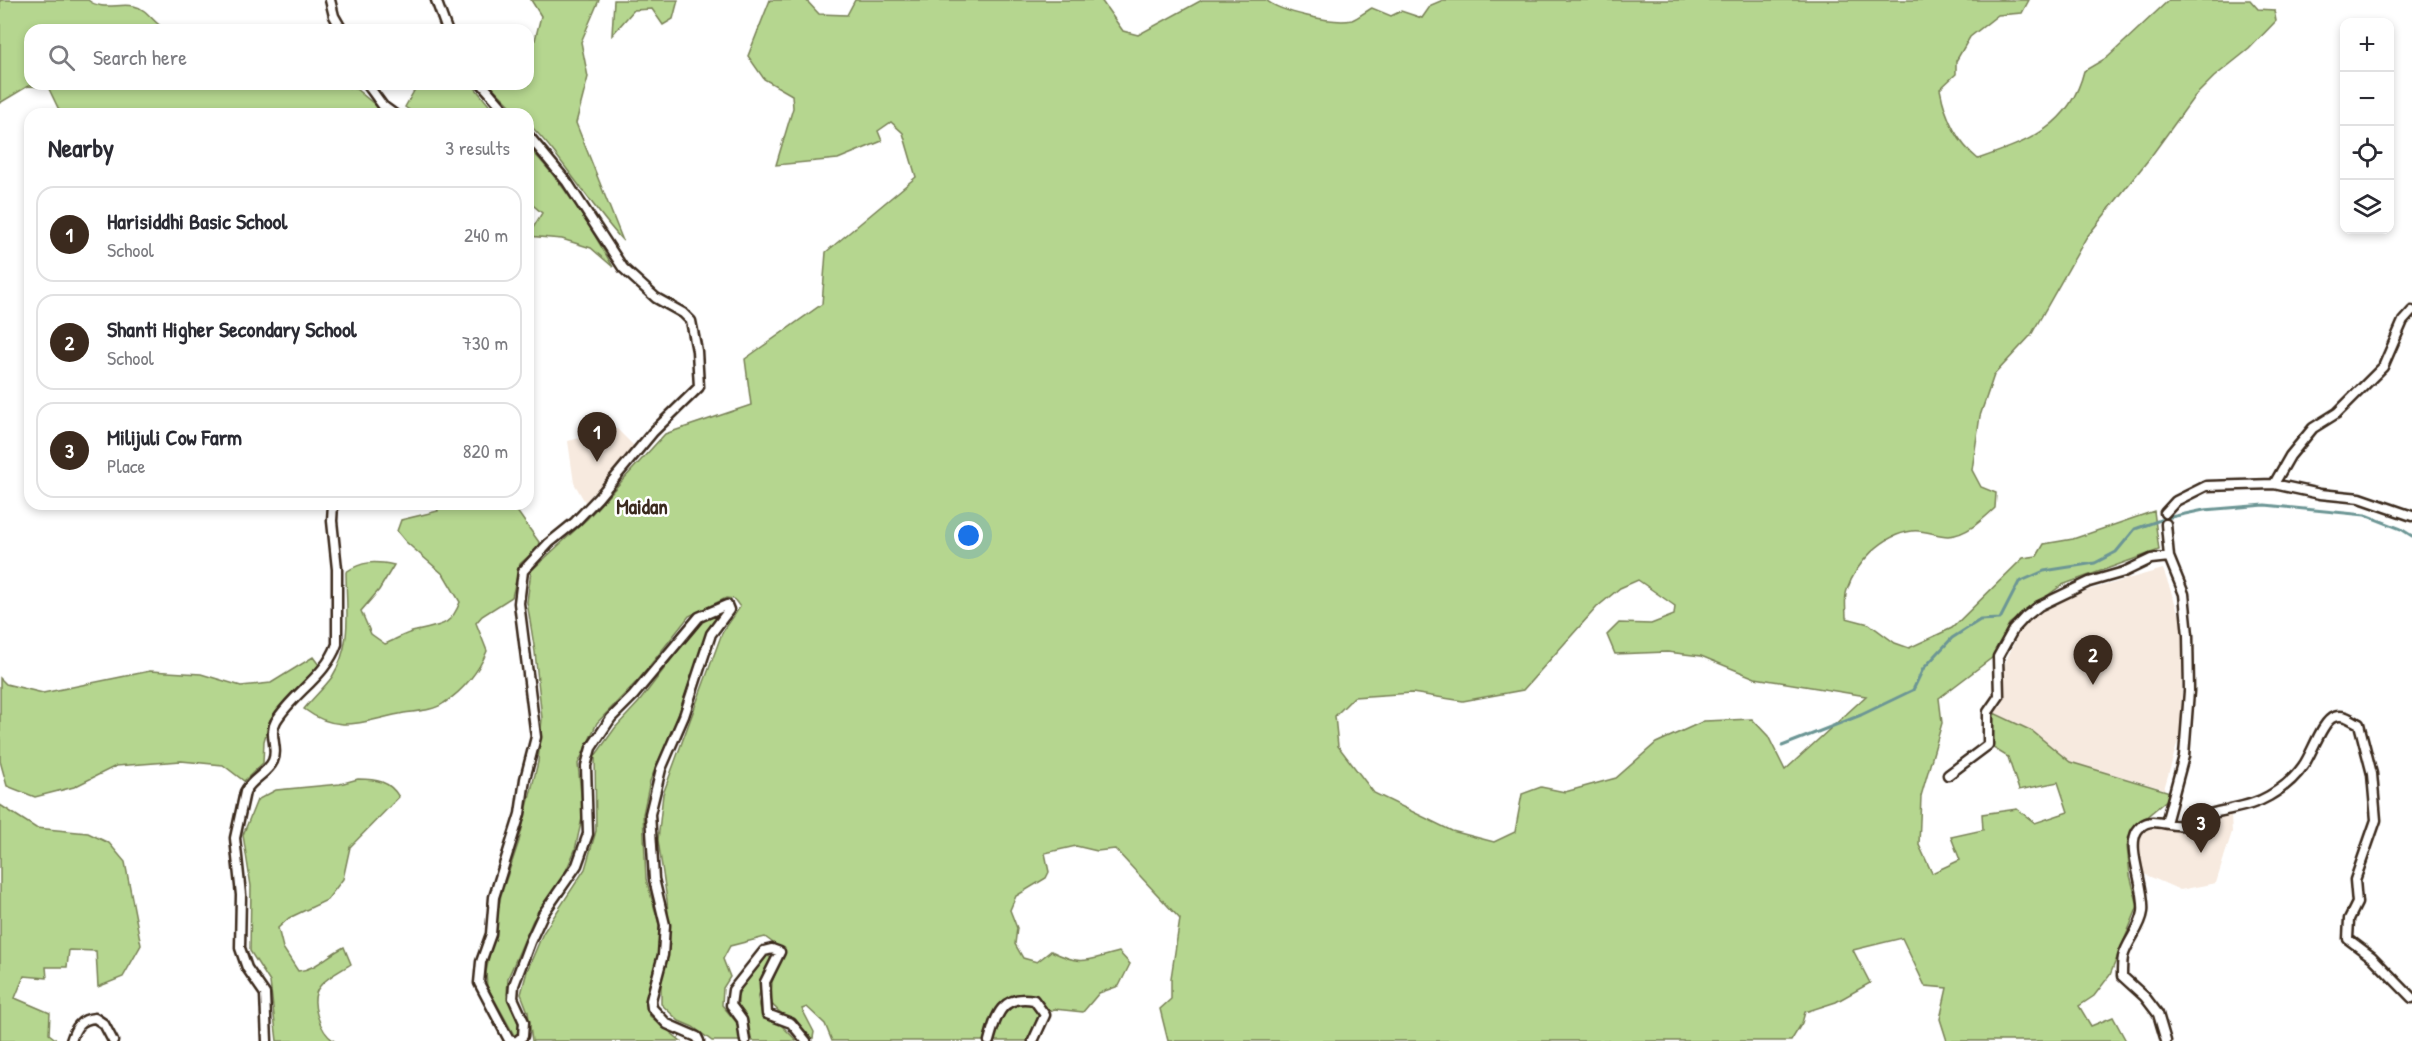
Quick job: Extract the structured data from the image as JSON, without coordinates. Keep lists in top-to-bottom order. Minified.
{"districts":["Maidan"],"page":{"map_buttons":["+","−"],"search":"Search here","heading":["Nearby","3 results"],"list":[{"mark":"1","name":"Harisiddhi Basic School","note":"School","value":"240 m"},{"mark":"2","name":"Shanti Higher Secondary School","note":"School","value":"730 m"},{"mark":"3","name":"Milijuli Cow Farm","note":"Place","value":"820 m"}],"pins":["1","2","3"]}}
